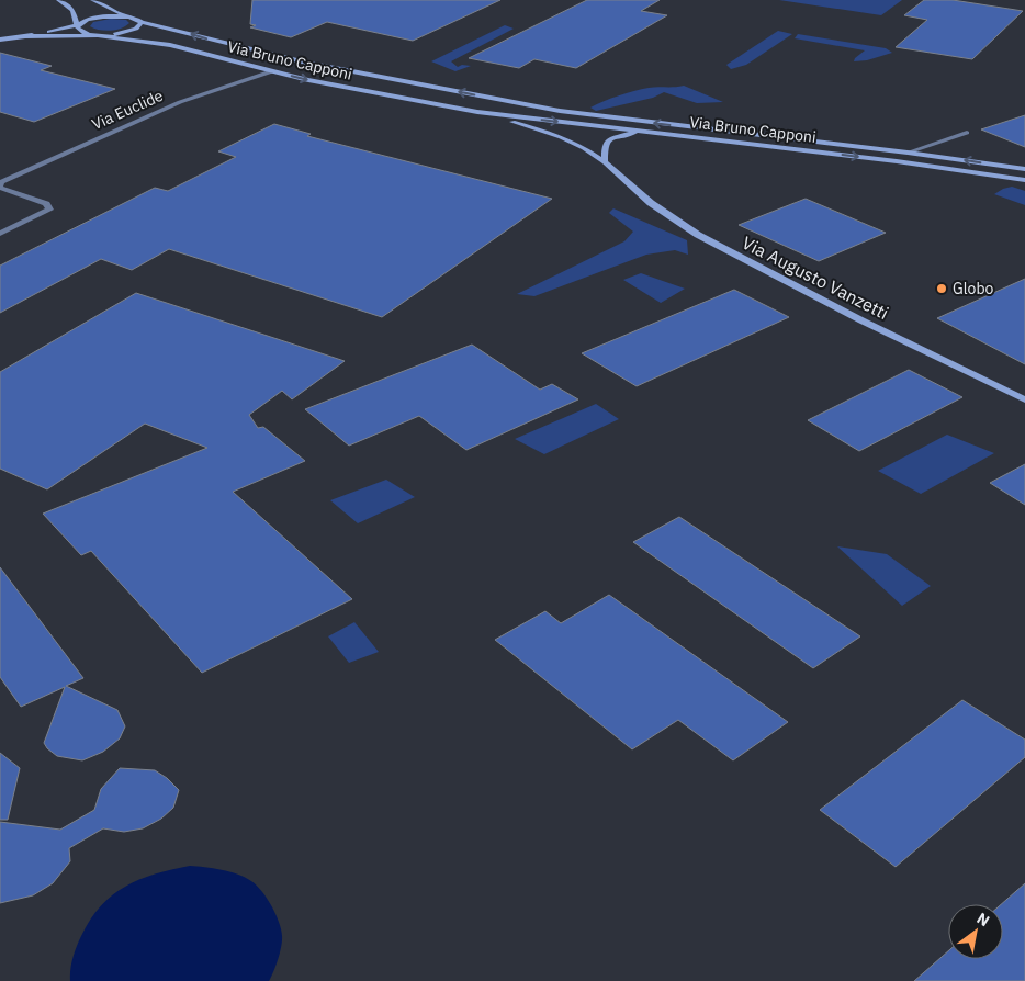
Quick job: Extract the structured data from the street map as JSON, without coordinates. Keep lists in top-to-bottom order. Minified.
{"streets":{"main road":["Via Bruno Capponi","Via Augusto Vanzetti"],"street":["Via Euclide"]},"crossings":[["Via Bruno Capponi","Via Euclide"],["Via Bruno Capponi","Via Augusto Vanzetti"]],"places":["Globo"],"north":"top right"}
